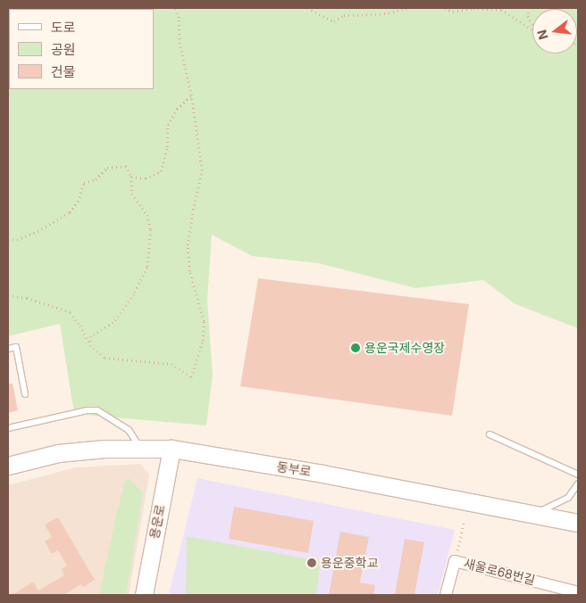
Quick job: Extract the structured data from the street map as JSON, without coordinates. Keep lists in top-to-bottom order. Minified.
{"streets":{"main road":["동부로","용운로"],"street":["새울로68번길"]},"crossings":[["동부로","용운로"]],"places":["용운국제수영장","용운중학교"],"legend":["도로","공원","건물"],"north":"left"}
